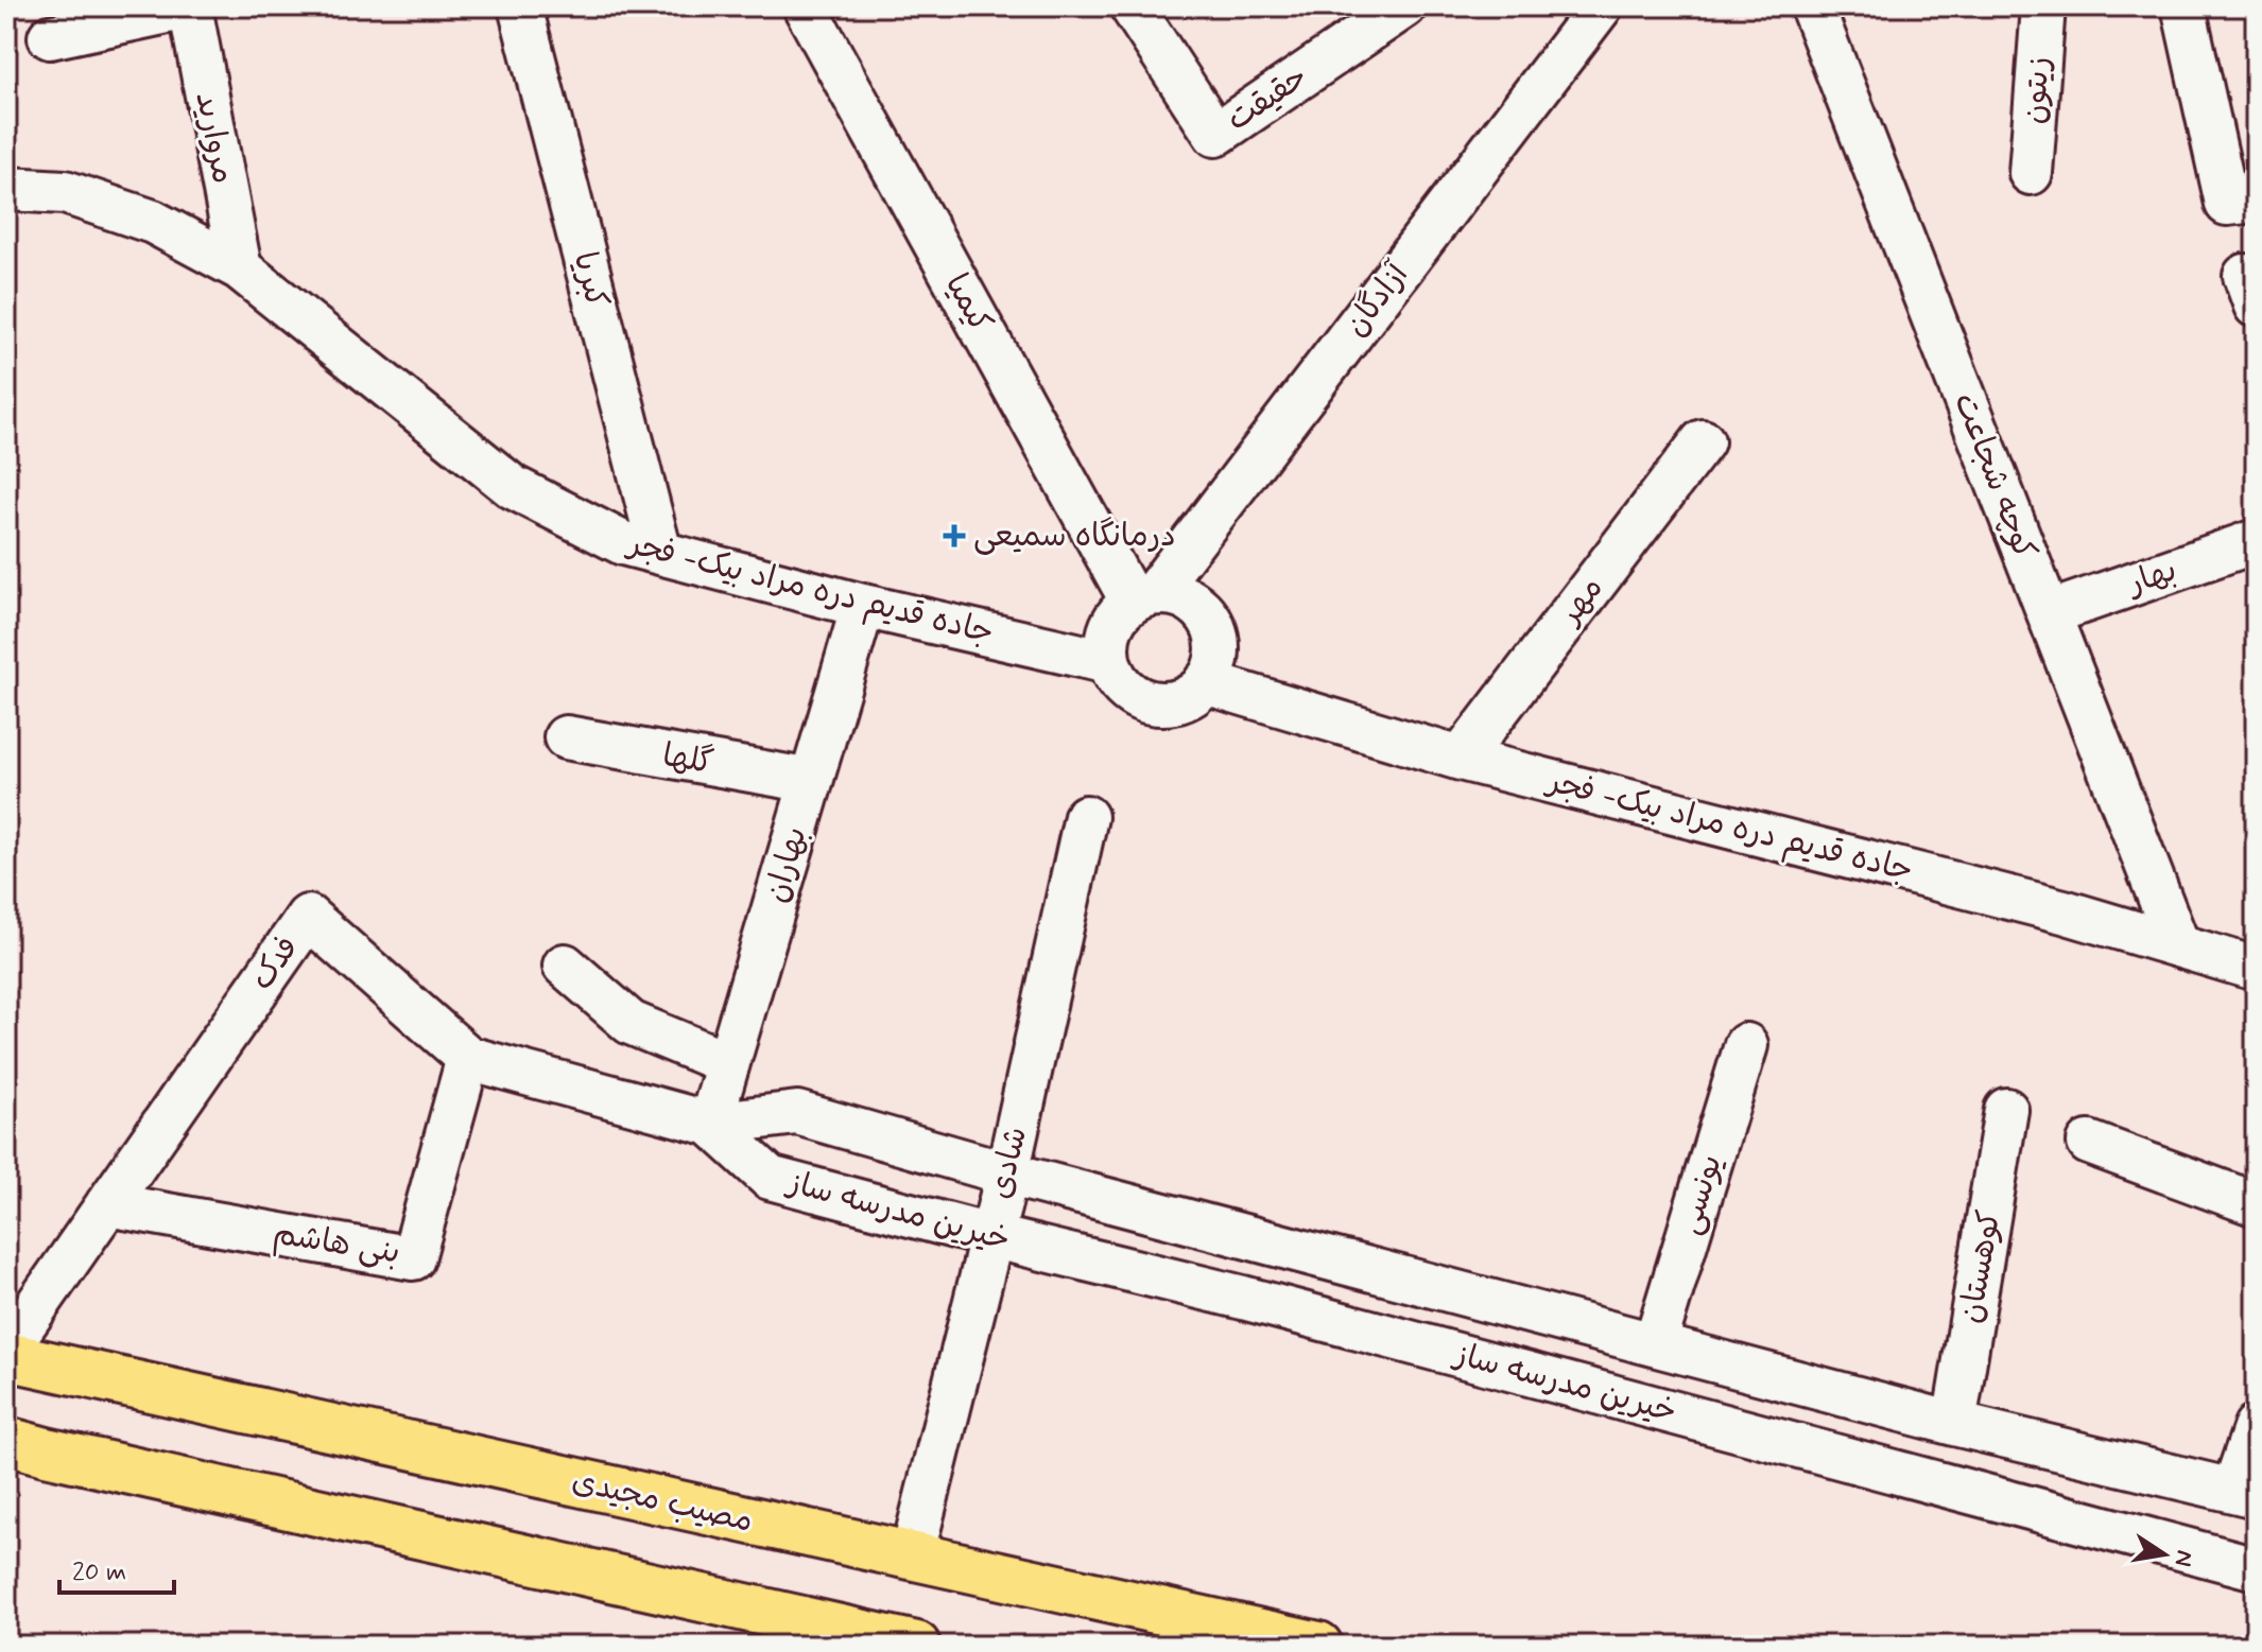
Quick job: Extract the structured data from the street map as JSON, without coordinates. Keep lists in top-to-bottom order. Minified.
{"streets":{"main road":["مصیب مجیدی"],"street":["زیتون","حقیقت","مروارید","کبریا","آزادگان","کیمیا","کوچه شجاعت","بهار","جاده قدیم دره مراد بیک- فجر","مهر","گلها","بهاران","فدک","شادی","یونسی","خیرین مدرسه ساز","بنی هاشم","کوهستان"]},"crossings":[["مروارید","جاده قدیم دره مراد بیک- فجر"],["کبریا","جاده قدیم دره مراد بیک- فجر"],["آزادگان","کیمیا"],["آزادگان","جاده قدیم دره مراد بیک- فجر"],["کیمیا","جاده قدیم دره مراد بیک- فجر"],["کوچه شجاعت","بهار"],["کوچه شجاعت","جاده قدیم دره مراد بیک- فجر"],["جاده قدیم دره مراد بیک- فجر","مهر"],["جاده قدیم دره مراد بیک- فجر","بهاران"],["گلها","بهاران"],["بهاران","فدک"],["بهاران","خیرین مدرسه ساز"],["فدک","خیرین مدرسه ساز"],["فدک","بنی هاشم"],["شادی","خیرین مدرسه ساز"],["شادی","مصیب مجیدی"],["یونسی","خیرین مدرسه ساز"],["خیرین مدرسه ساز","کوهستان"]],"places":{"health":["درمانگاه سمیعی"]},"scale_bar":"20 m","north":"right"}
